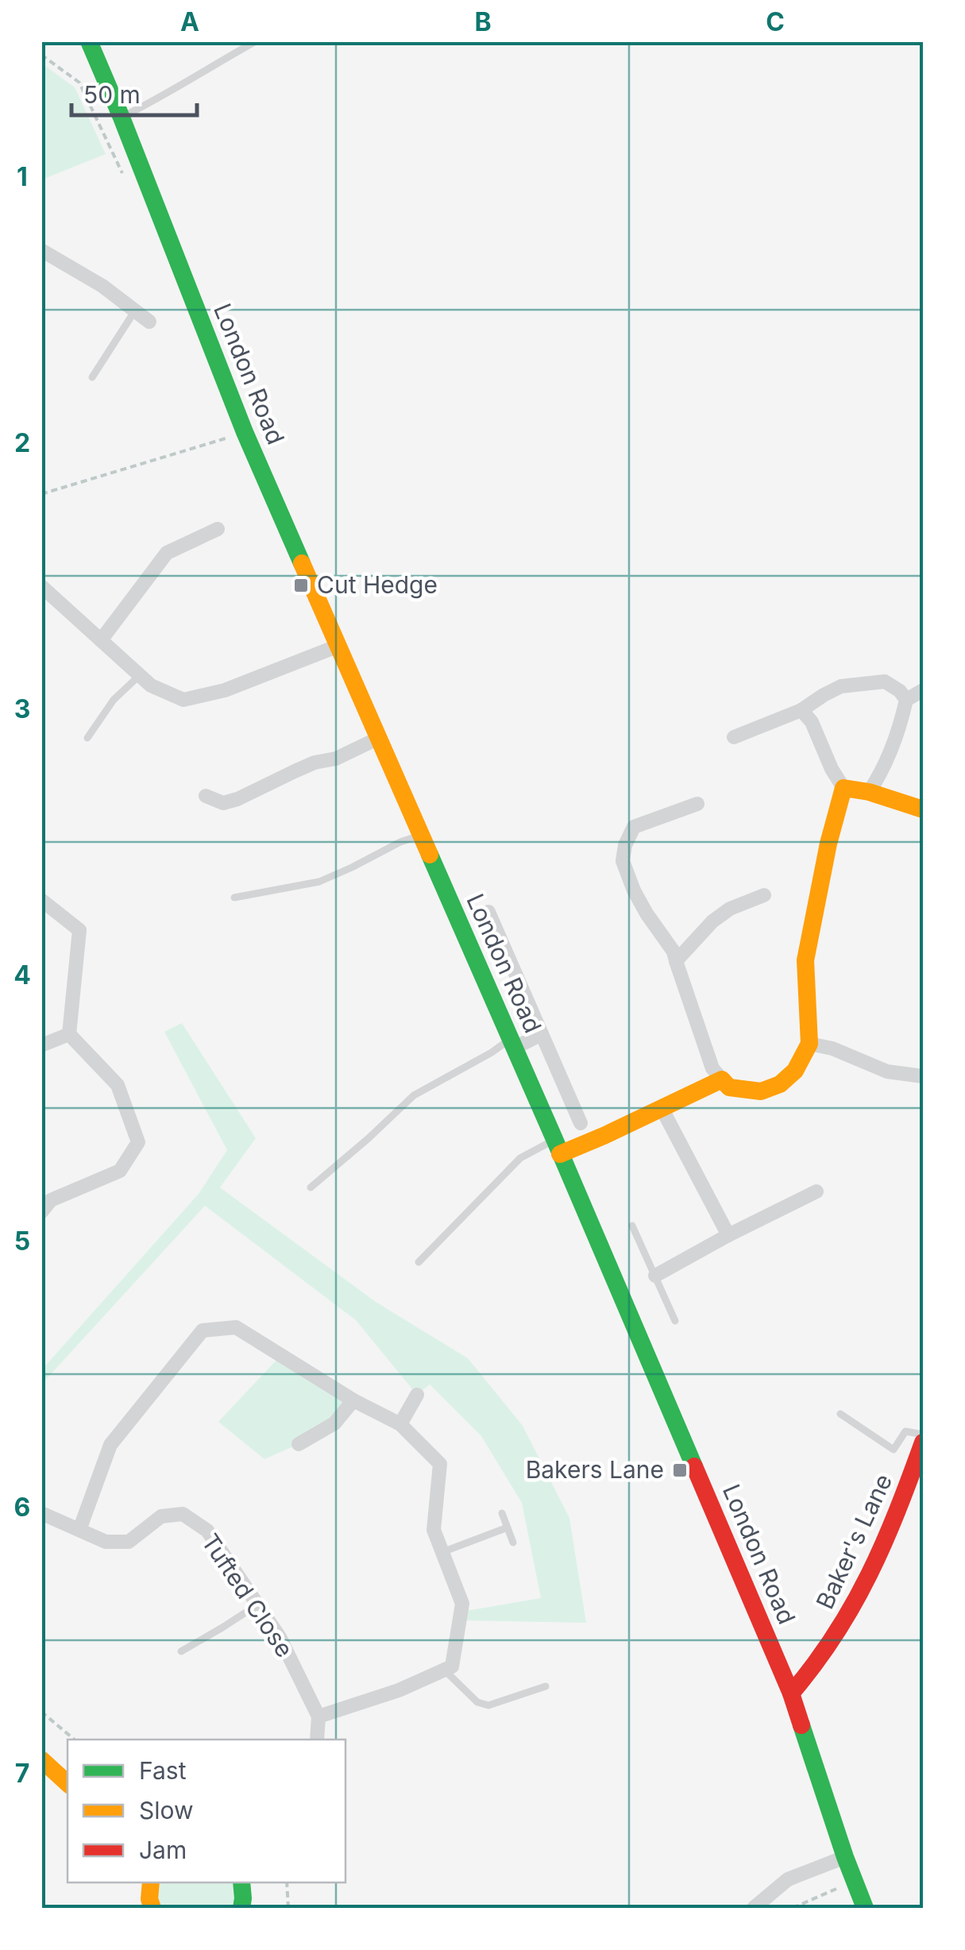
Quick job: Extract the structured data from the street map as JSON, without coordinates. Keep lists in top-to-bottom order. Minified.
{"streets":{"street":["London Road","Baker's Lane","Tufted Close"]},"crossings":[["London Road","Baker's Lane"]],"places":{"transit":["Cut Hedge","Bakers Lane"]},"legend":["Fast","Slow","Jam"],"scale_bar":"50 m","grid":{"columns":["A","B","C"],"rows":["1","2","3","4","5","6","7"]}}
